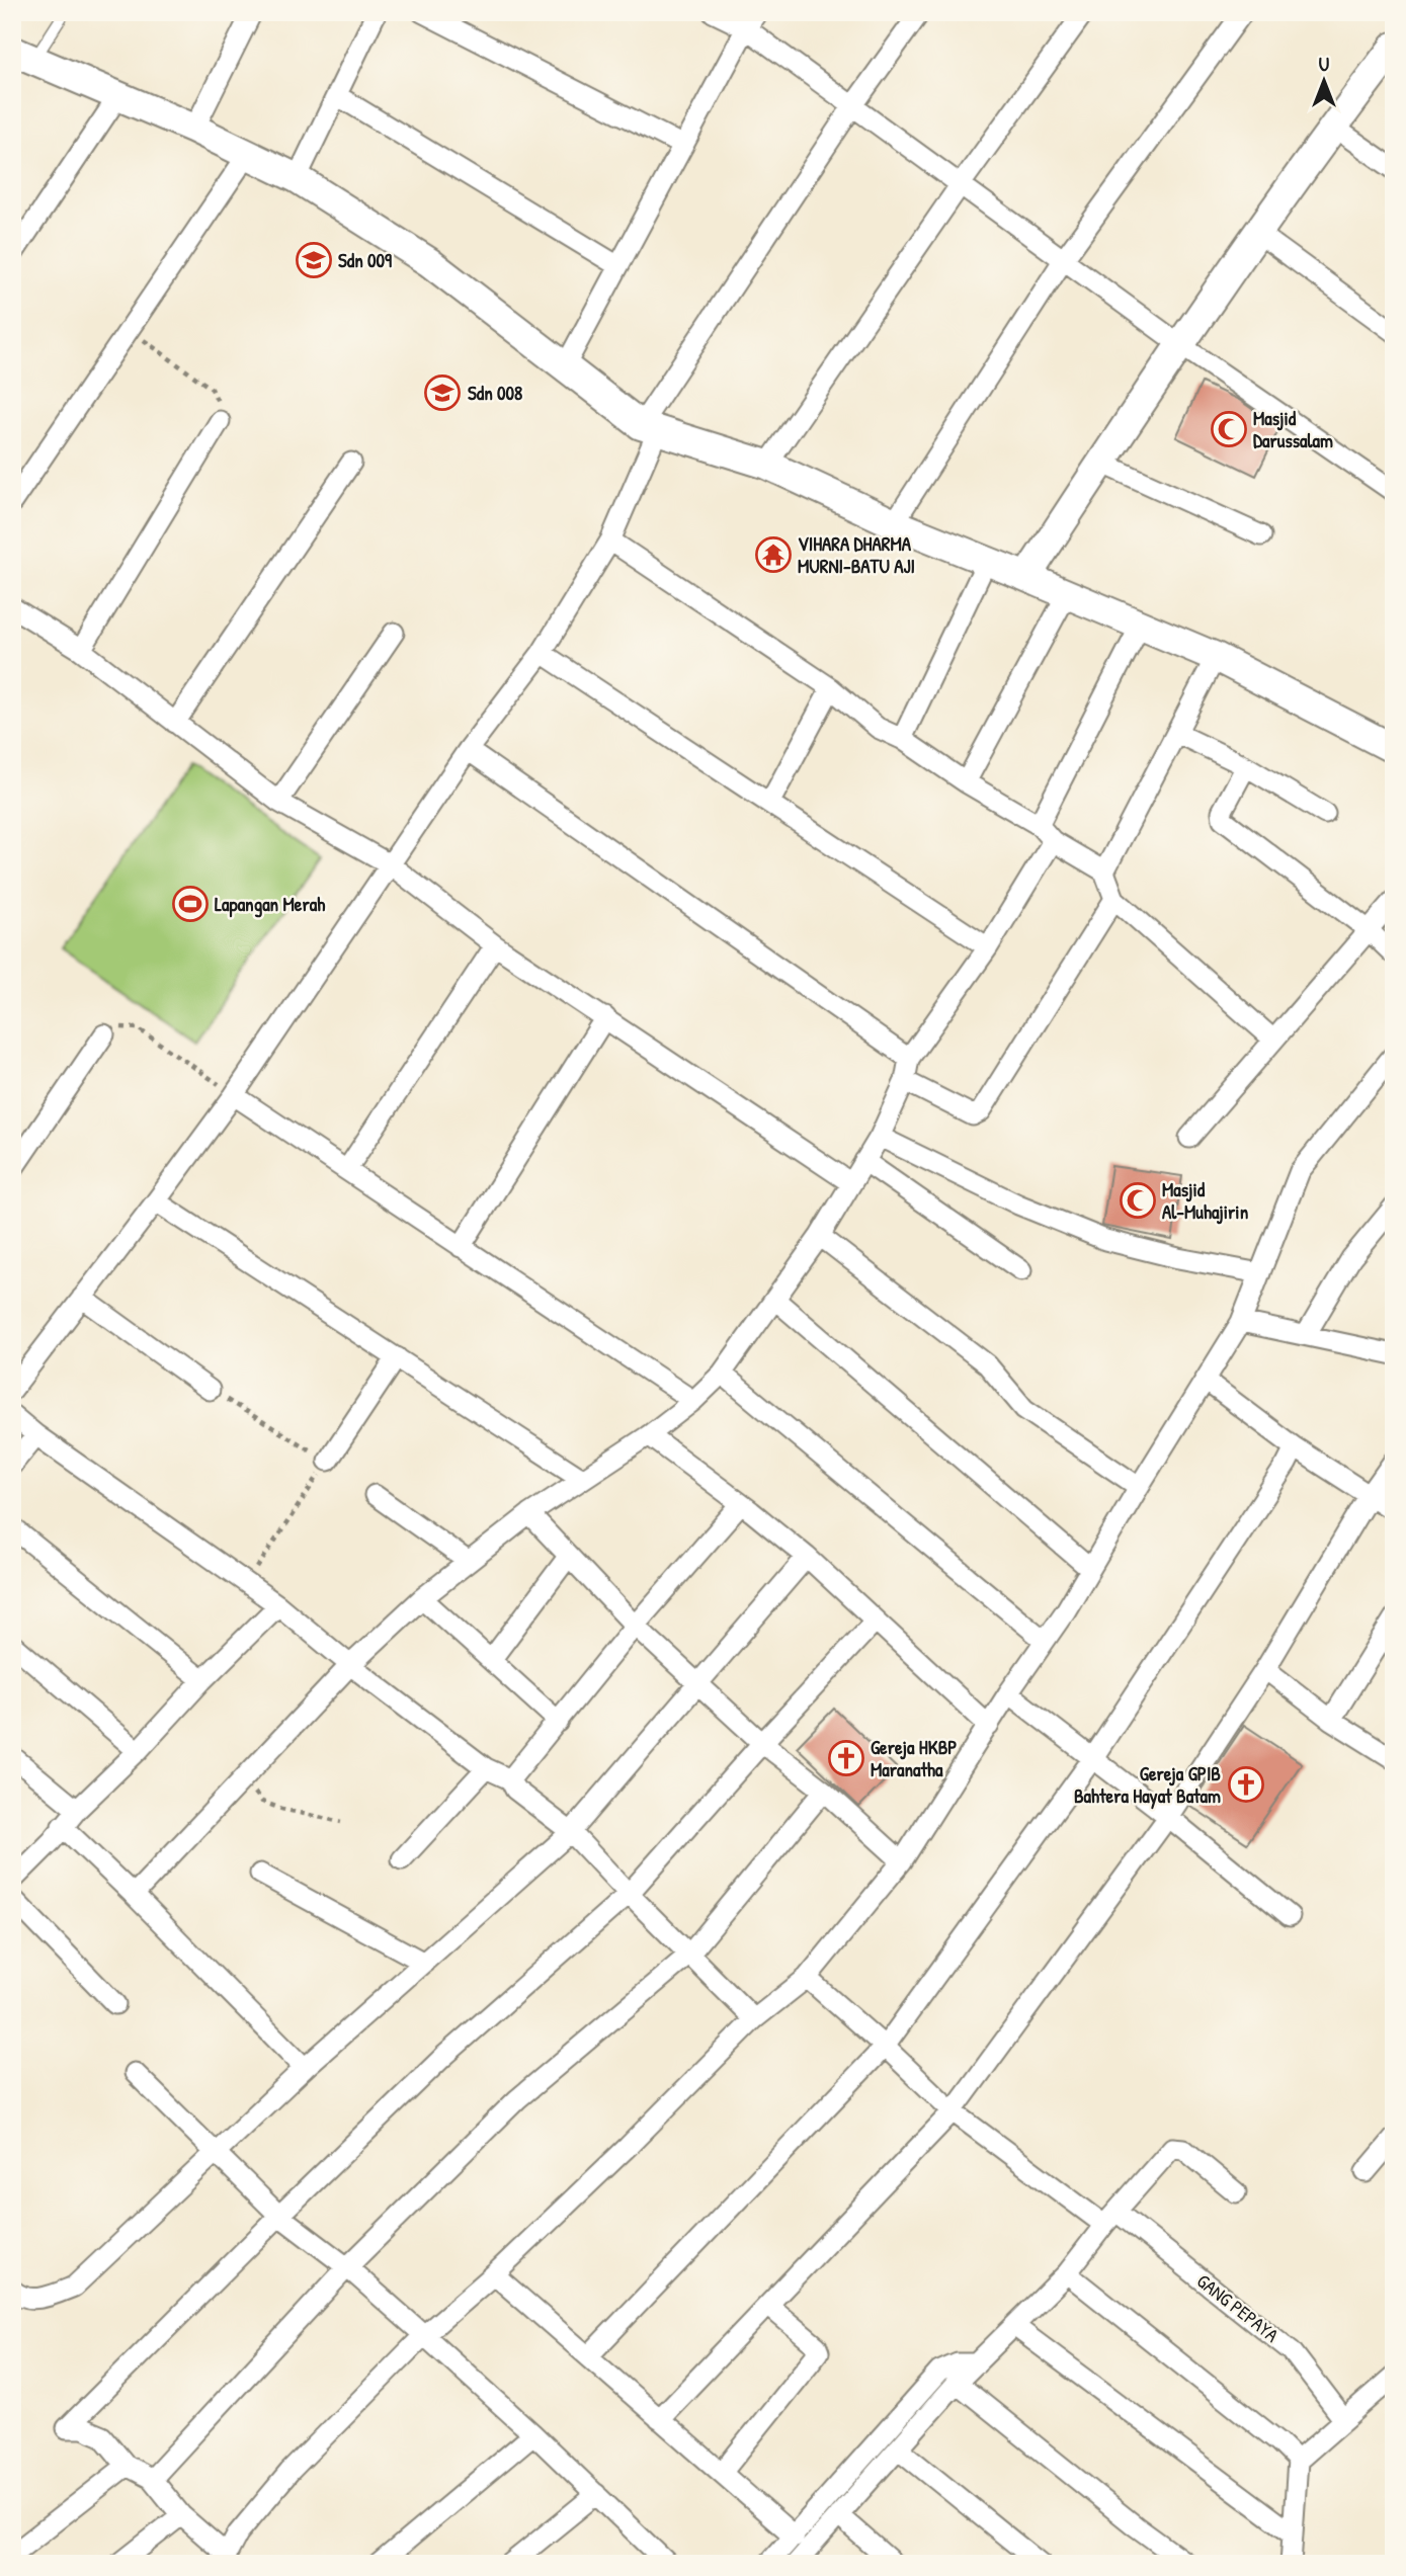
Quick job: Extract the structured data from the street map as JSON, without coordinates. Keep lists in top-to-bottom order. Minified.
{"streets":{"street":["GANG PEPAYA"]},"places":{"school or university":["Sdn 009","Sdn 008"],"mosque":["Masjid Darussalam","Masjid Al-Muhajirin"],"temple":["VIHARA DHARMA MURNI-BATU AJI"],"sports":["Lapangan Merah"],"church":["Gereja HKBP Maranatha","Gereja GPIB Bahtera Hayat Batam"]},"north":"top"}
